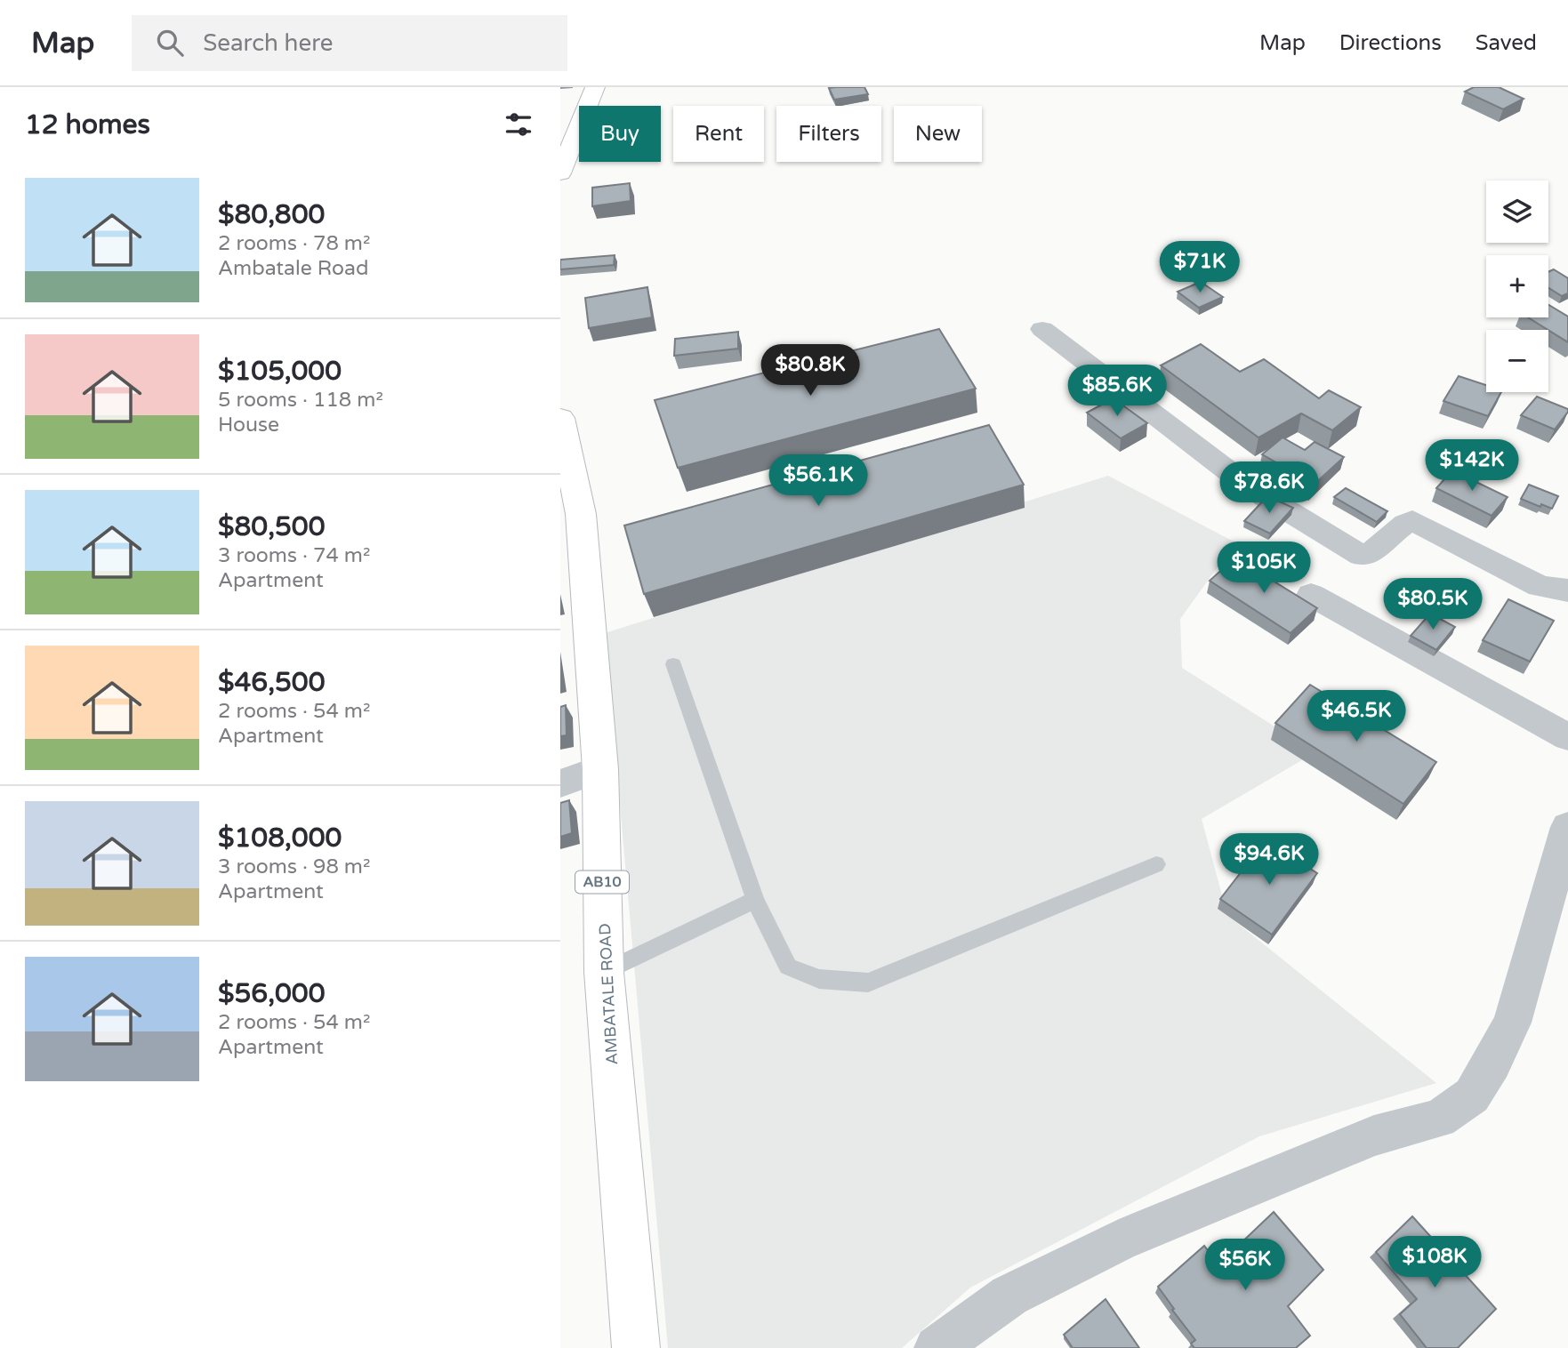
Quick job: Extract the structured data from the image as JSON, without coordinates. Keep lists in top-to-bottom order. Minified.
{"streets":{"main road":["AB10","AMBATALE ROAD"]},"page":{"header":"Map","search":"Search here","nav":["Map","Directions","Saved"],"heading":"12 homes","chip":["Buy","Rent","Filters","New"],"list":[{"name":"$80,800","note":"2 rooms · 78 m² · Ambatale Road"},{"name":"$105,000","note":"5 rooms · 118 m² · House"},{"name":"$80,500","note":"3 rooms · 74 m² · Apartment"},{"name":"$46,500","note":"2 rooms · 54 m² · Apartment"},{"name":"$108,000","note":"3 rooms · 98 m² · Apartment"},{"name":"$56,000","note":"2 rooms · 54 m² · Apartment"}],"map_buttons":["+","−"],"price":["$71K","$80.8K","$85.6K","$142K","$56.1K","$78.6K","$105K","$80.5K","$46.5K","$94.6K","$108K","$56K"]}}
